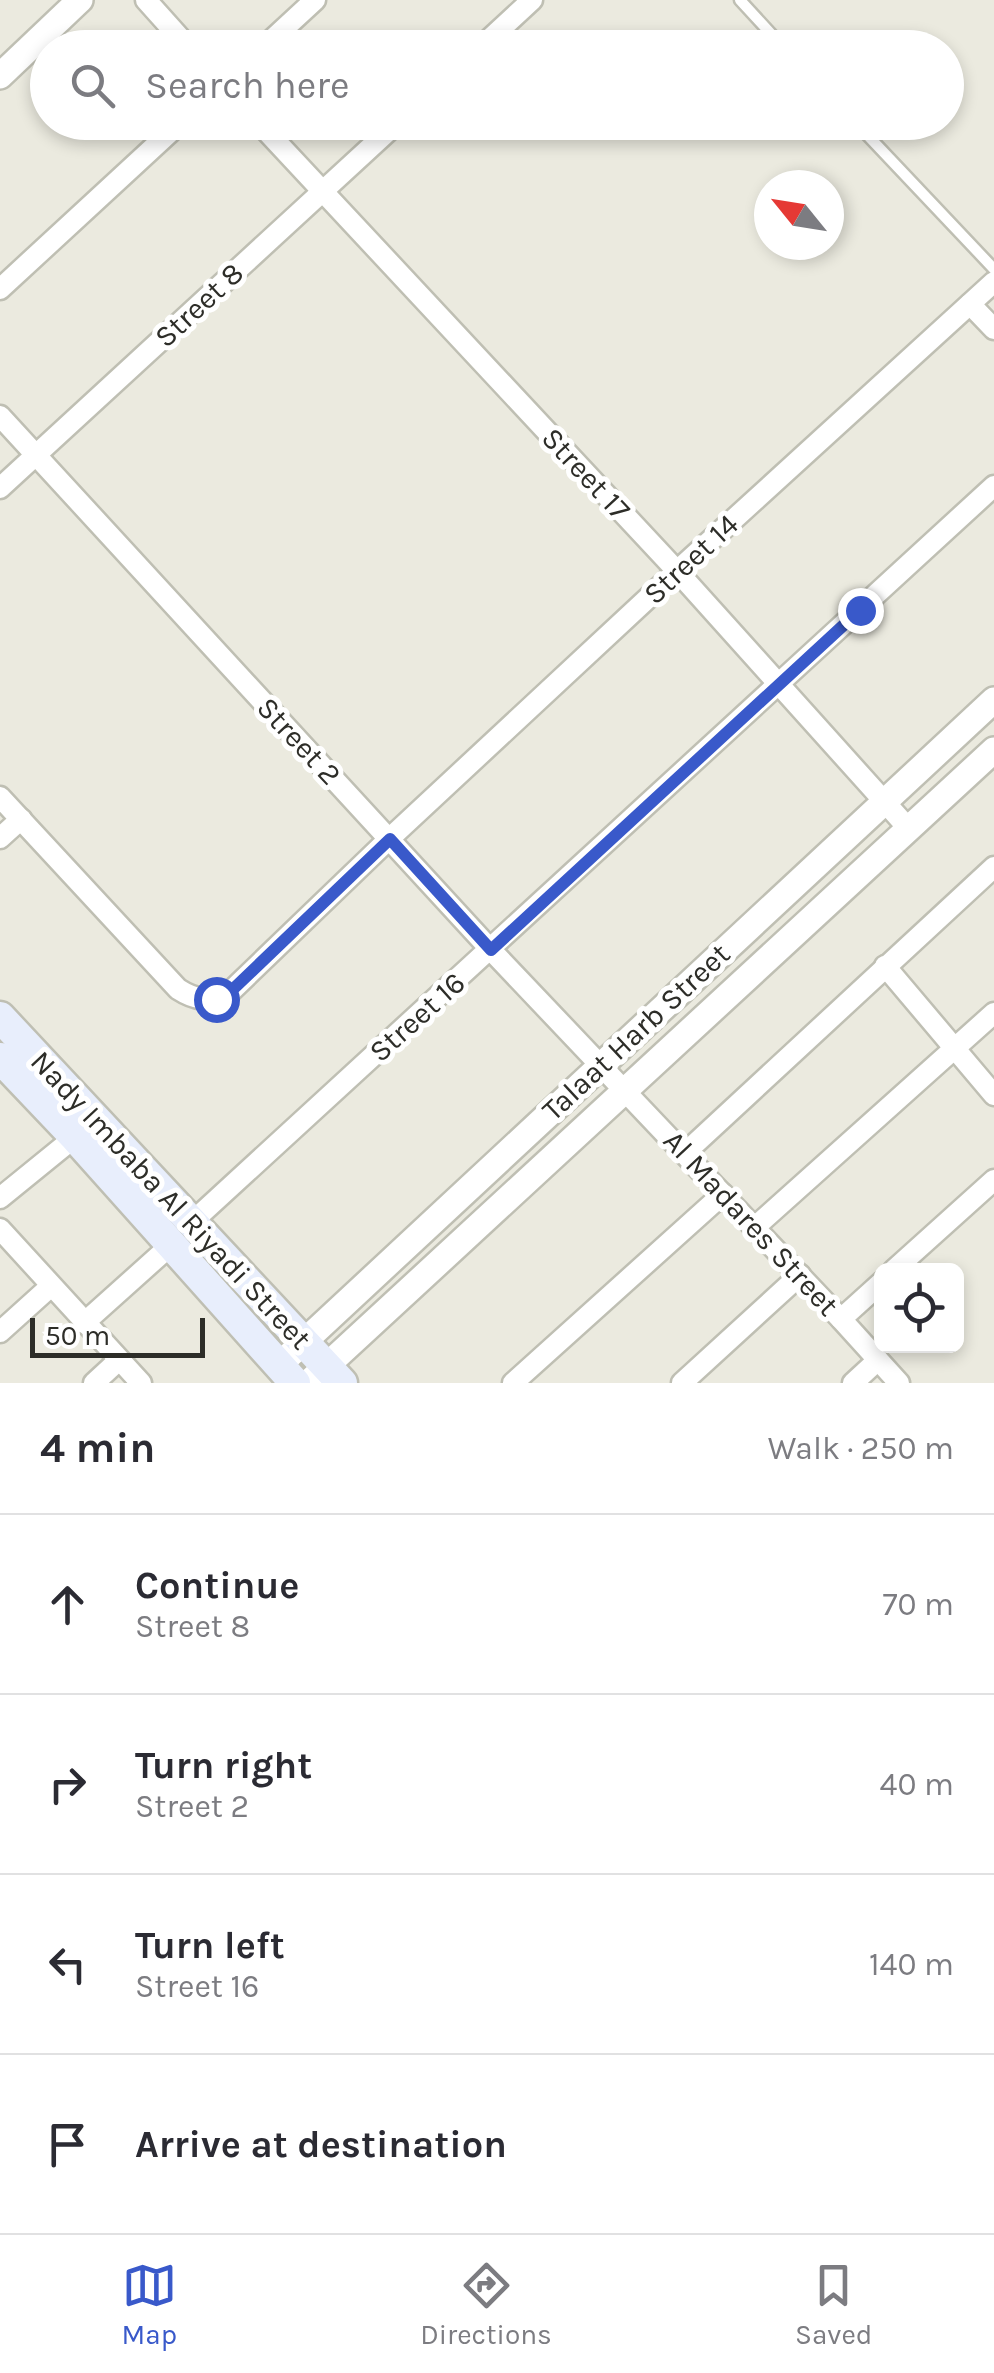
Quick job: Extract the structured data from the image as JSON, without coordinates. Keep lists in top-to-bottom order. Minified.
{"streets":{"main road":["Nady Imbaba Al Riyadi Street"],"street":["Street 8","Street 17","Street 14","Street 2","Street 16","Talaat Harb Street","Al Madares Street"]},"crossings":[["Street 8","Street 17"],["Street 8","Street 2"],["Street 17","Street 14"],["Street 17","Street 16"],["Street 17","Talaat Harb Street"],["Street 14","Street 2"],["Street 2","Street 16"],["Street 2","Talaat Harb Street"],["Street 2","Al Madares Street"],["Street 16","Nady Imbaba Al Riyadi Street"],["Talaat Harb Street","Nady Imbaba Al Riyadi Street"],["Talaat Harb Street","Al Madares Street"]],"scale_bar":"50 m","north":"top left","page":{"search":"Search here","scale":"50 m","heading":["4 min","Walk · 250 m"],"list":[["Continue","Street 8","70 m"],["Turn right","Street 2","40 m"],["Turn left","Street 16","140 m"],"Arrive at destination"],"nav":["Map","Directions","Saved"]}}
